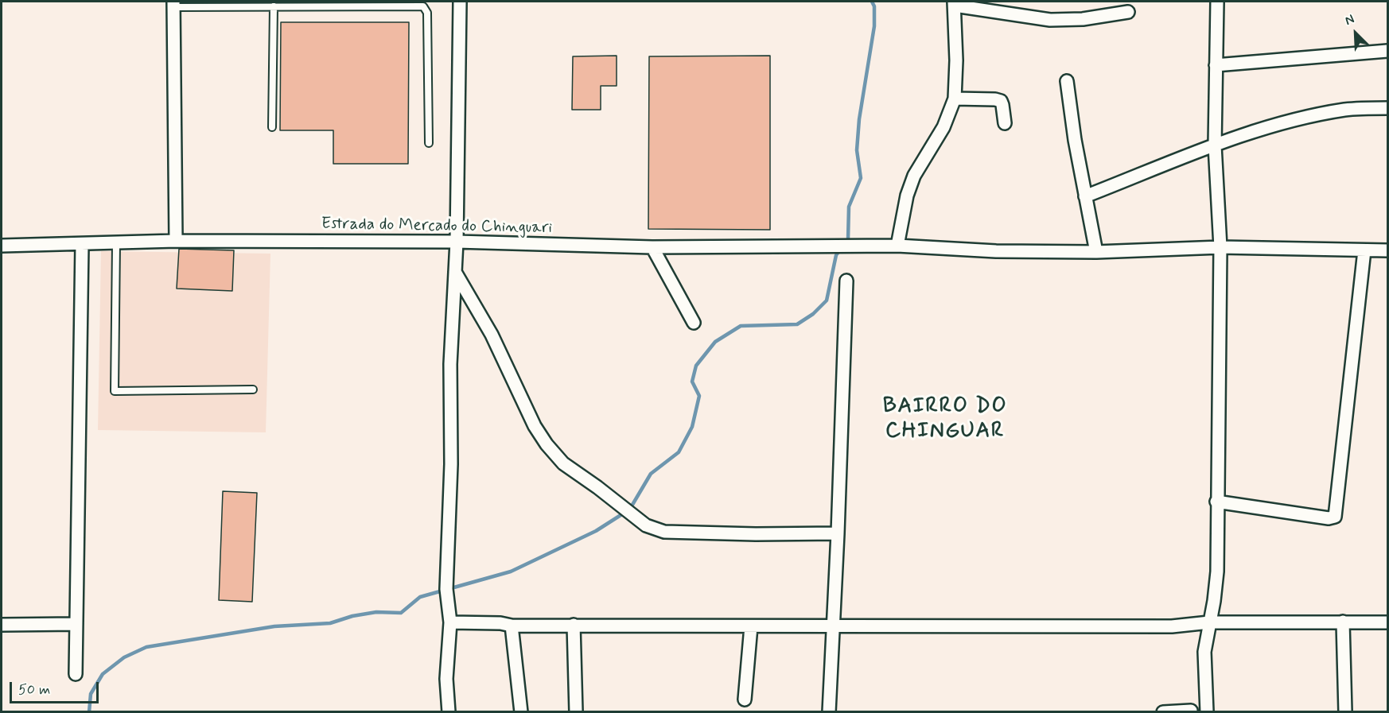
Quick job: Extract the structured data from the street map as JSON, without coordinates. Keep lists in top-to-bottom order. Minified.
{"streets":{"street":["Estrada do Mercado do Chinguari"]},"districts":["BAIRRO DO CHINGUAR"],"scale_bar":"50 m","north":"top left"}
